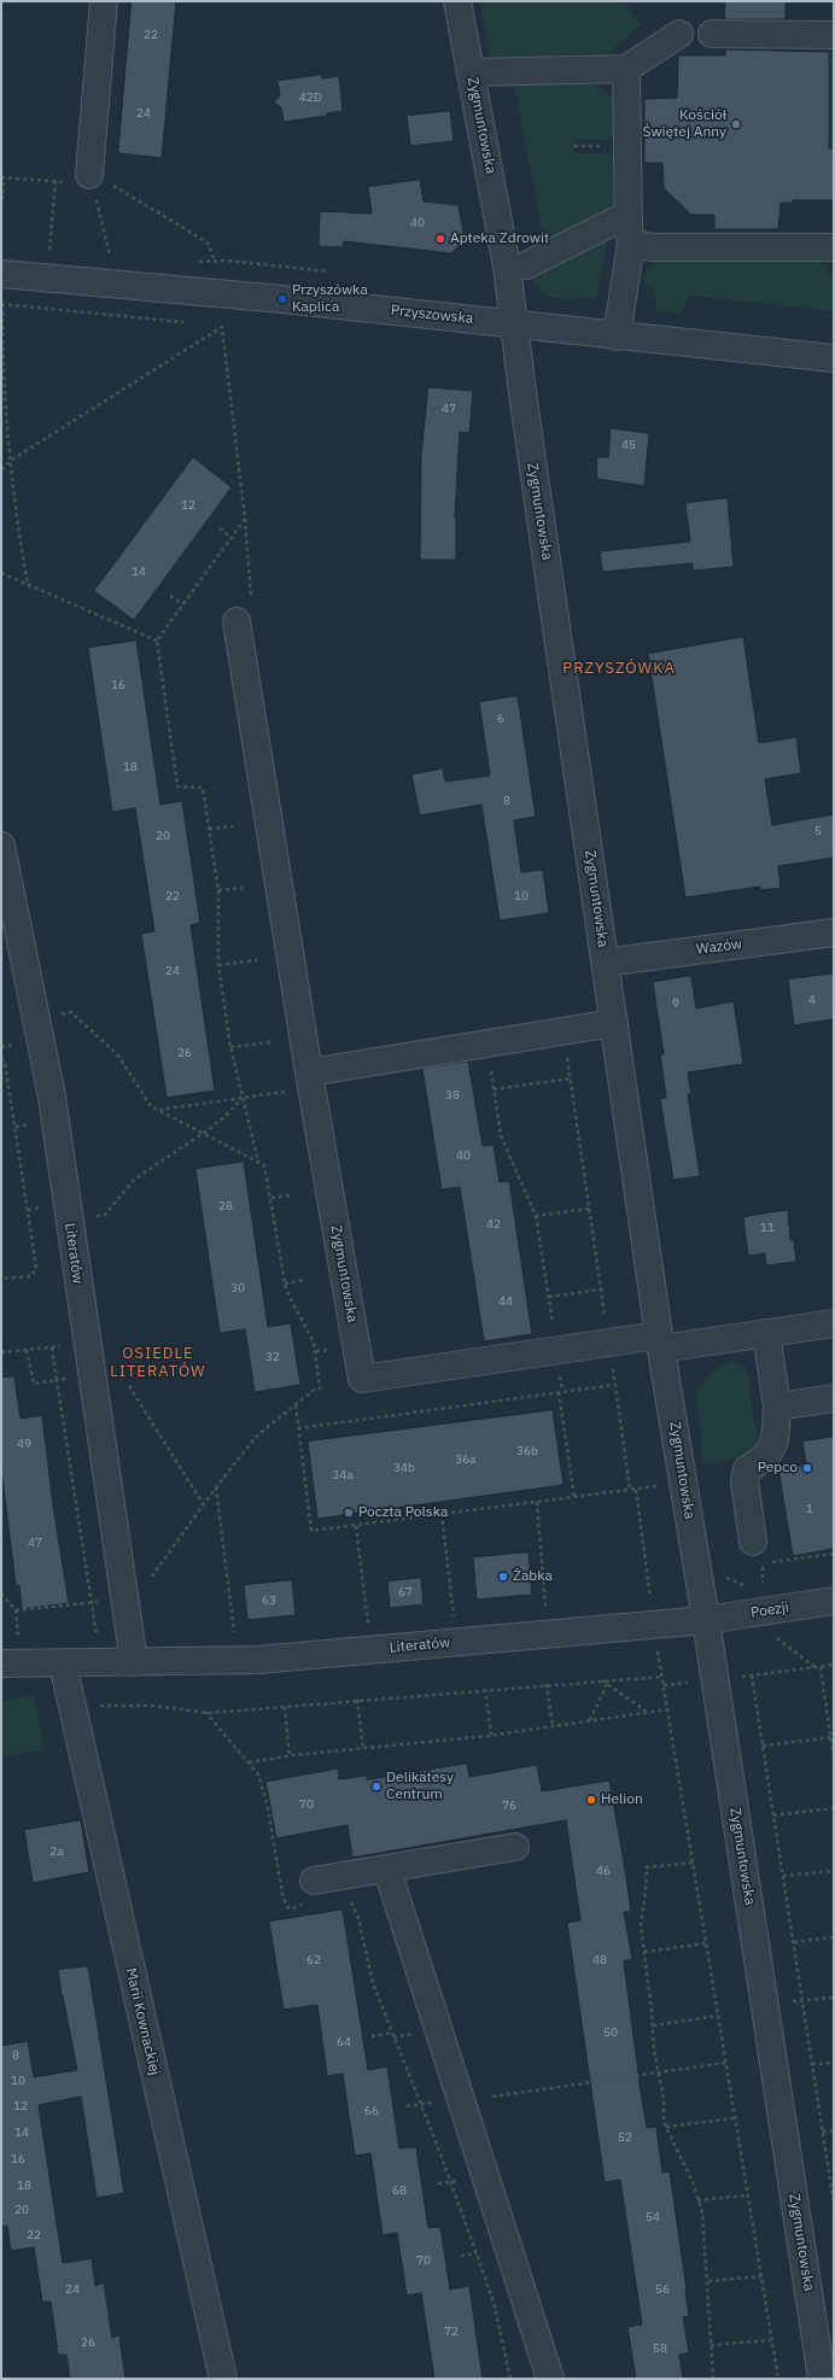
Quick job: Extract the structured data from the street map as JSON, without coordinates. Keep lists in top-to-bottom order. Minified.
{"streets":{"street":["Zygmuntowska","Przyszowska","Wazów","Literatów","Poezji","Marii Kownackiej"]},"crossings":[["Zygmuntowska","Przyszowska"],["Zygmuntowska","Wazów"],["Zygmuntowska","Literatów"],["Zygmuntowska","Poezji"],["Literatów","Poezji"],["Literatów","Marii Kownackiej"]],"districts":["PRZYSZÓWKA","OSIEDLE LITERATÓW"],"places":["Kościół Świętej Anny","Apteka Zdrowit","Przyszówka Kaplica","Pepco","Poczta Polska","Żabka","Delikatesy Centrum","Helion"],"house_numbers":["22","42D","24","40","47","45","12","14","16","6","18","8","5","20","22","10","24","4","9","26","38","40","28","42","11","30","44","32","49","36b","36a","34b","34a","1","47","67","63","70","76","2a","46","62","48","50","64","8","10","12","66","14","52","16","18","68","20","54","22","70","24","56","72","26","58"]}
